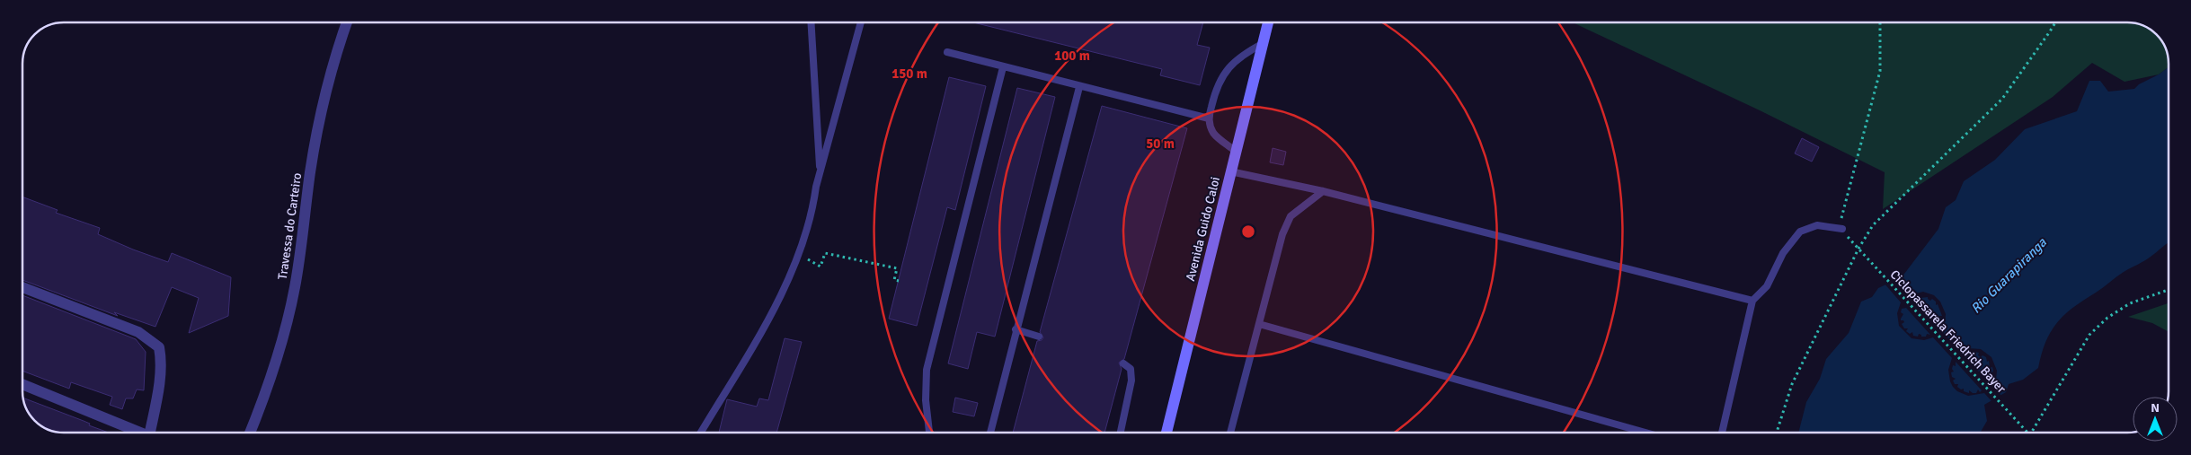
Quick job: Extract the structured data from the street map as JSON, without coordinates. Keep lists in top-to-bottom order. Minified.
{"streets":{"main road":["Avenida Guido Caloi"],"street":["Travessa do Carteiro"],"path":["Ciclopassarela Friedrich Bayer"]},"water":["Rio Guarapiranga"],"north":"top","rings":["100 m","150 m","50 m"]}
